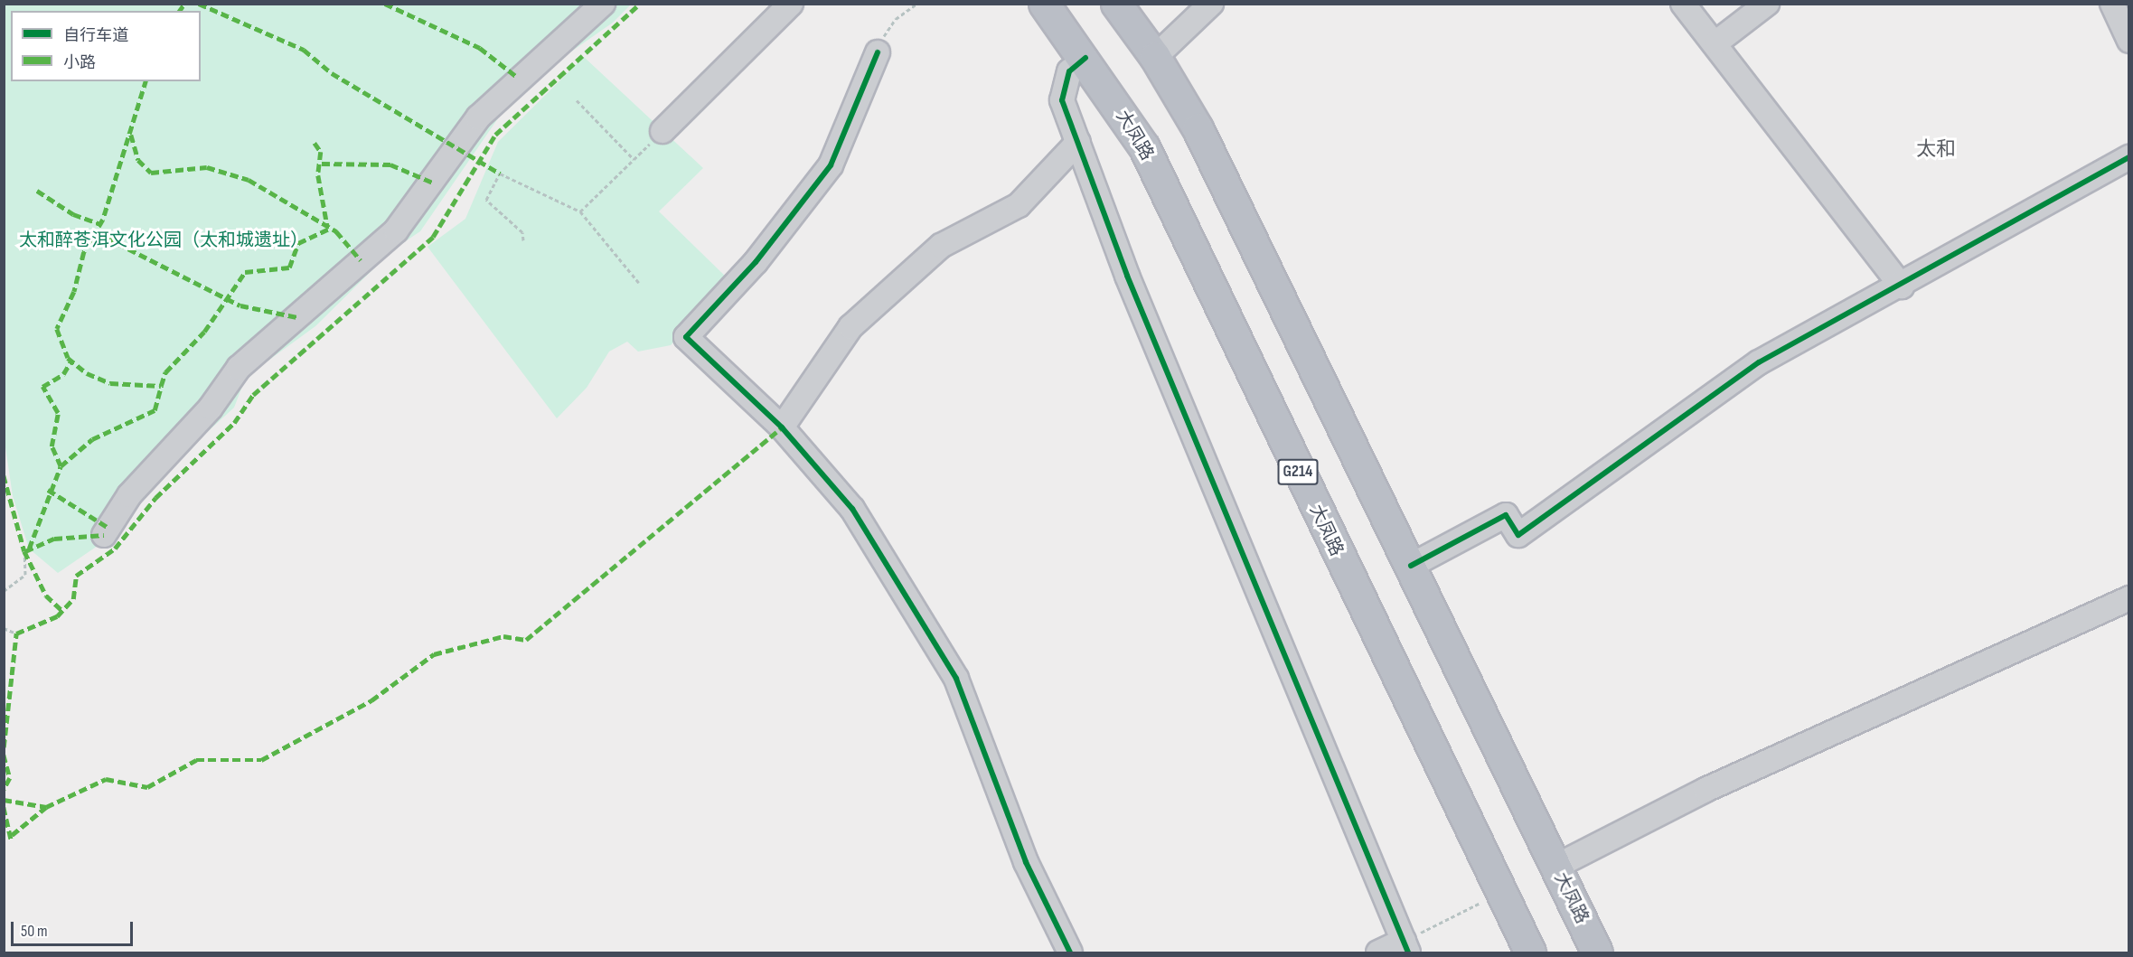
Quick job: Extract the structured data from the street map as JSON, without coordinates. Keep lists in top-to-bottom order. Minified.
{"streets":{"highway":["大凤路","G214"]},"districts":["太和"],"parks":["太和醉苍洱文化公园（太和城遗址）"],"legend":["自行车道","小路"],"scale_bar":"50 m"}
